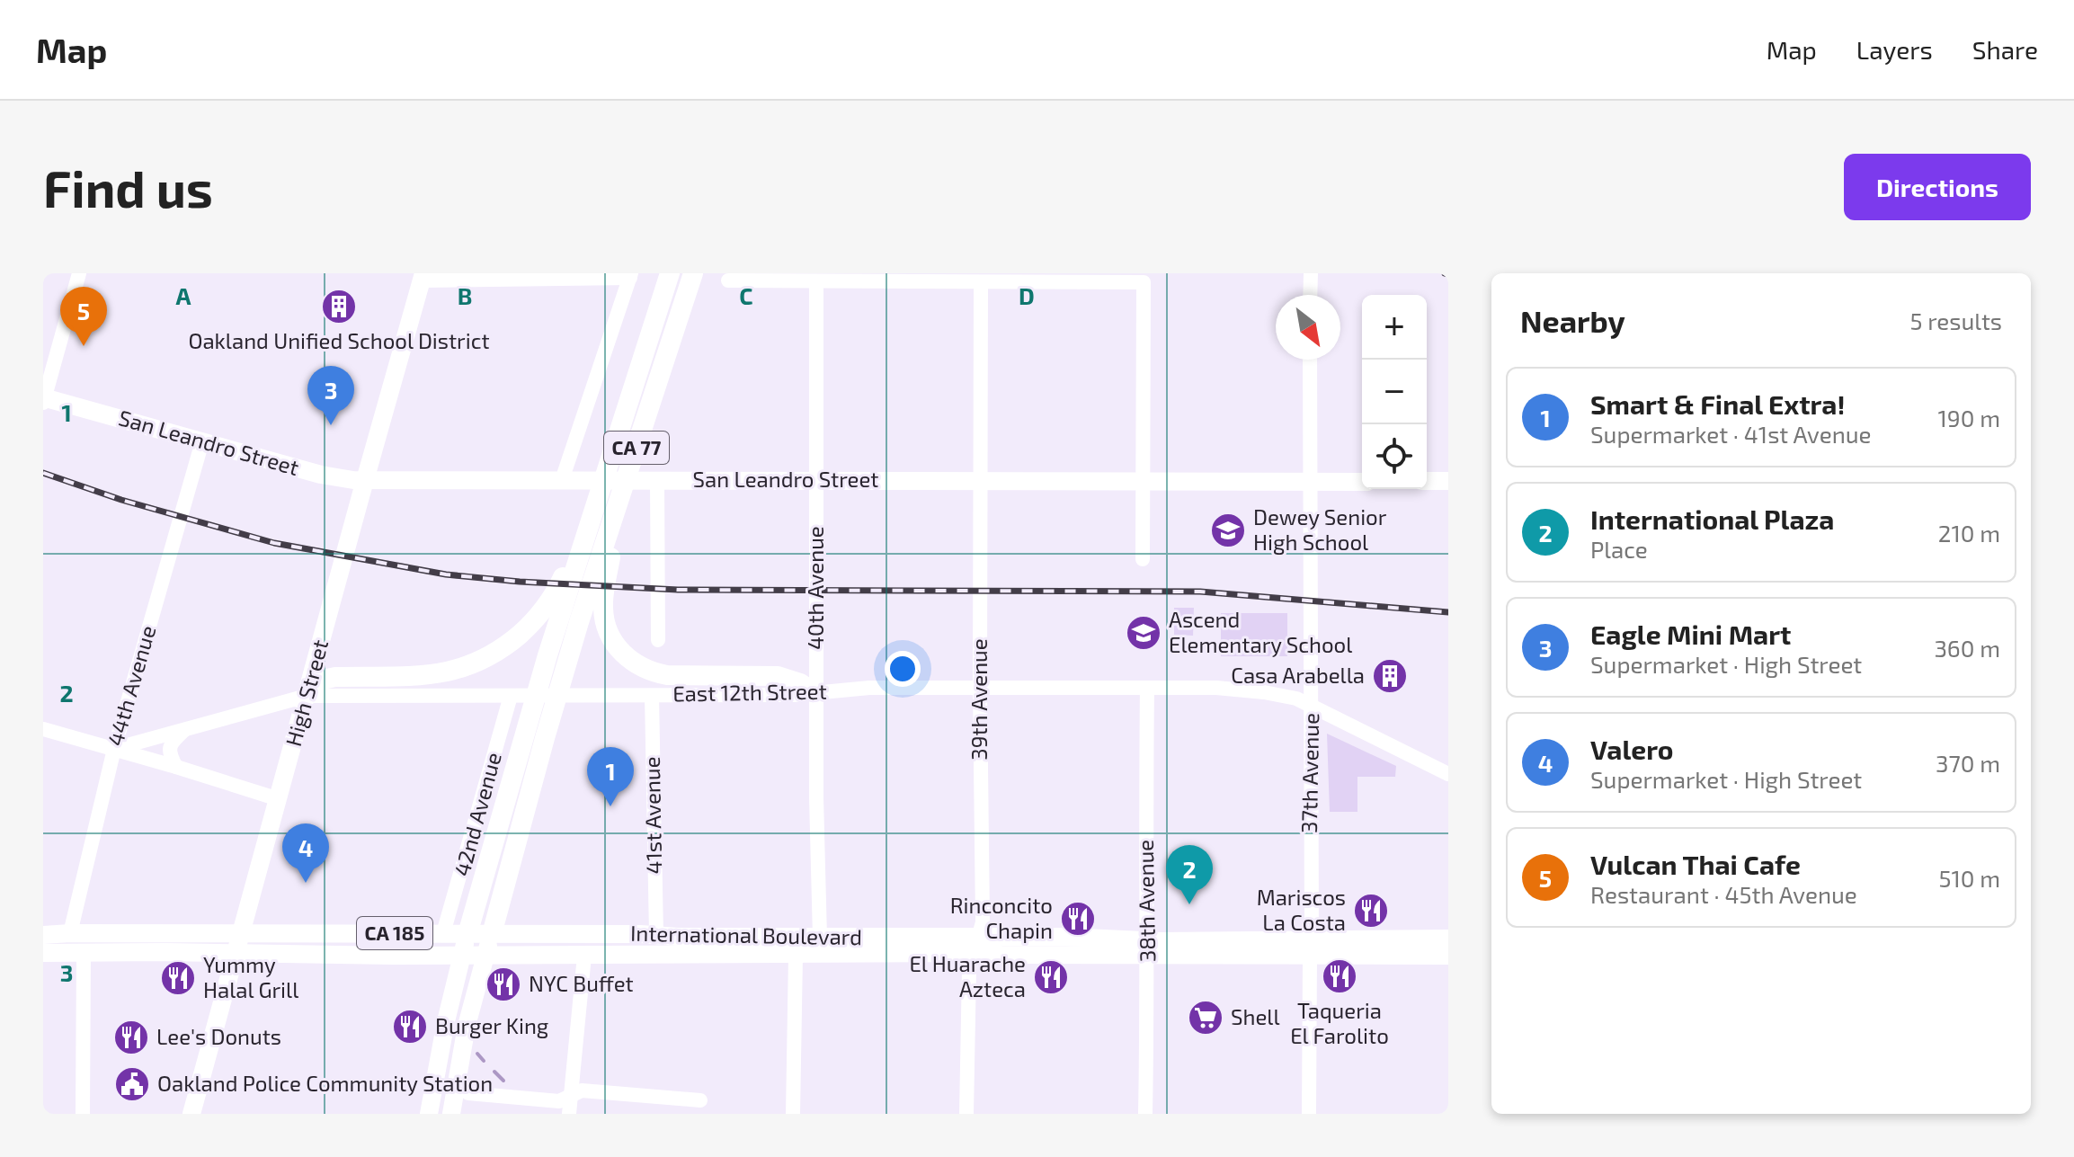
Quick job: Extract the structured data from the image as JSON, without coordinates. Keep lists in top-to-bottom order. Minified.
{"streets":{"highway":["CA 77"],"main road":["San Leandro Street","High Street","CA 185","International Boulevard"],"street":["40th Avenue","44th Avenue","East 12th Street","39th Avenue","37th Avenue","42nd Avenue","41st Avenue","38th Avenue"]},"crossings":[["San Leandro Street","40th Avenue"],["San Leandro Street","44th Avenue"],["San Leandro Street","High Street"],["San Leandro Street","39th Avenue"],["San Leandro Street","37th Avenue"],["CA 77","International Boulevard"],["40th Avenue","East 12th Street"],["40th Avenue","International Boulevard"],["44th Avenue","East 12th Street"],["44th Avenue","International Boulevard"],["High Street","East 12th Street"],["High Street","International Boulevard"],["East 12th Street","39th Avenue"],["East 12th Street","37th Avenue"],["East 12th Street","42nd Avenue"],["East 12th Street","41st Avenue"],["East 12th Street","38th Avenue"],["39th Avenue","International Boulevard"],["37th Avenue","International Boulevard"],["42nd Avenue","International Boulevard"],["41st Avenue","International Boulevard"],["38th Avenue","International Boulevard"]],"places":{"building":["Oakland Unified School District","Casa Arabella"],"school or university":["Dewey Senior High School","Ascend Elementary School"],"restaurant":["Mariscos La Costa","Rinconcito Chapin","Taqueria El Farolito","El Huarache Azteca","Yummy Halal Grill","NYC Buffet","Burger King","Lee's Donuts"],"supermarket":["Shell"],"public building":["Oakland Police Community Station"]},"north":"bottom right","page":{"header":"Map","nav":["Map","Layers","Share"],"buttons":"Directions","title":"Find us","heading":["Nearby","5 results"],"pins":["5","3","1","4","2"],"map_buttons":["+","−"],"list":[{"mark":"1","name":"Smart & Final Extra!","note":"Supermarket · 41st Avenue","value":"190 m"},{"mark":"2","name":"International Plaza","note":"Place","value":"210 m"},{"mark":"3","name":"Eagle Mini Mart","note":"Supermarket · High Street","value":"360 m"},{"mark":"4","name":"Valero","note":"Supermarket · High Street","value":"370 m"},{"mark":"5","name":"Vulcan Thai Cafe","note":"Restaurant · 45th Avenue","value":"510 m"}]},"grid":{"columns":["A","B","C","D"],"rows":["1","2","3"]}}
